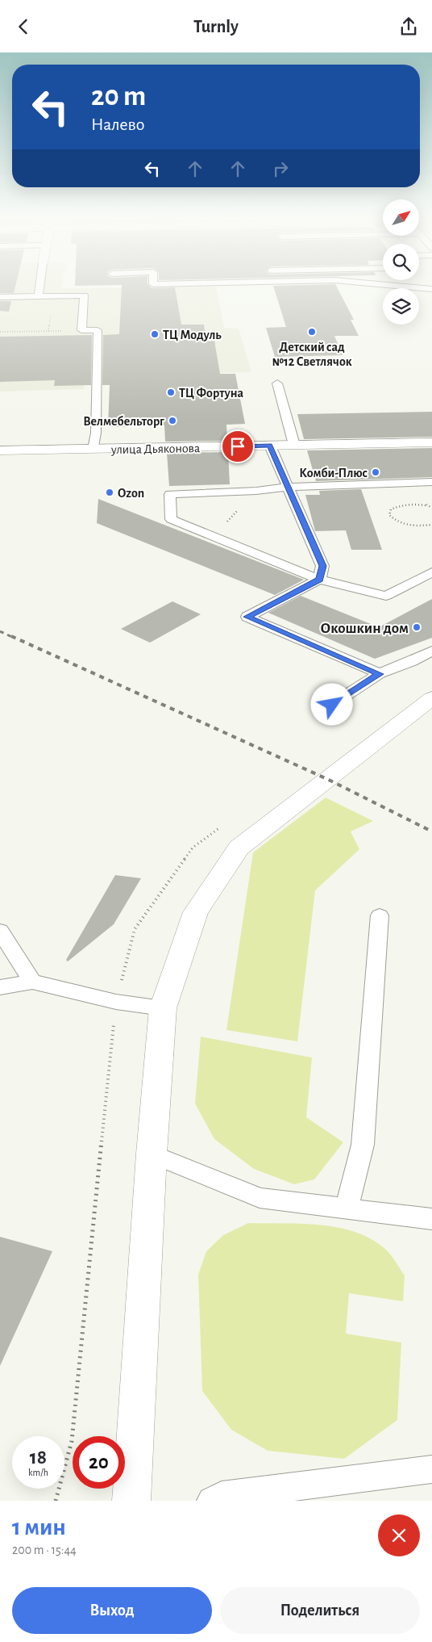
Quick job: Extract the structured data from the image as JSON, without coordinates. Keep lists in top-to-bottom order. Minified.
{"streets":{"street":["улица Дьяконова"]},"places":["Детский сад №12 Светлячок","ТЦ Модуль","ТЦ Фортуна","Велмебельторг","Комби-Плюс","Ozon","Окошкин дом"],"north":"top right","page":{"header":"Turnly","turn":["20 m","Налево"],"speed":"18 km/h","limit":"20","heading":["1 мин","200 m · 15:44"],"buttons":["Выход","Поделиться"]}}
